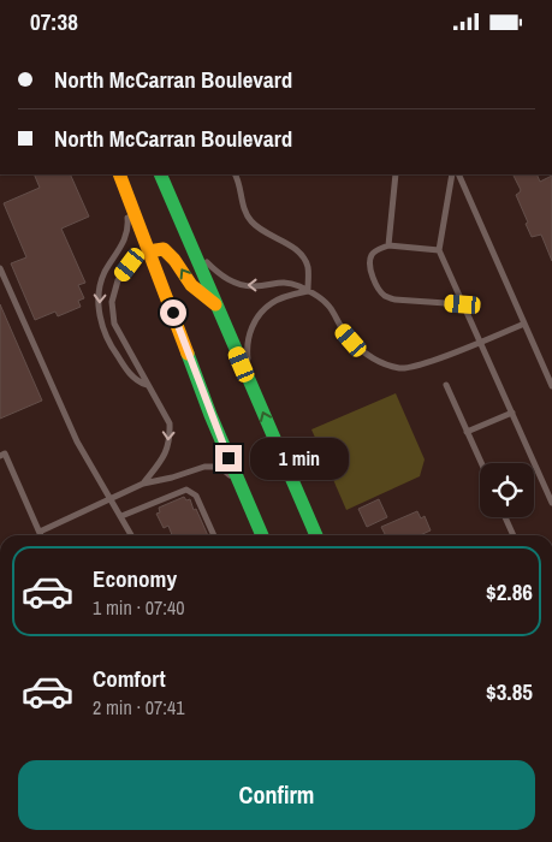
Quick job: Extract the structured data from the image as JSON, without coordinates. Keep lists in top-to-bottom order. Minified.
{"page":{"status":"07:38","banner":["North McCarran Boulevard","North McCarran Boulevard"],"bubble":"1 min","list":[{"name":"Economy","note":"1 min · 07:40","value":"$2.86"},{"name":"Comfort","note":"2 min · 07:41","value":"$3.85"}],"buttons":"Confirm"}}
